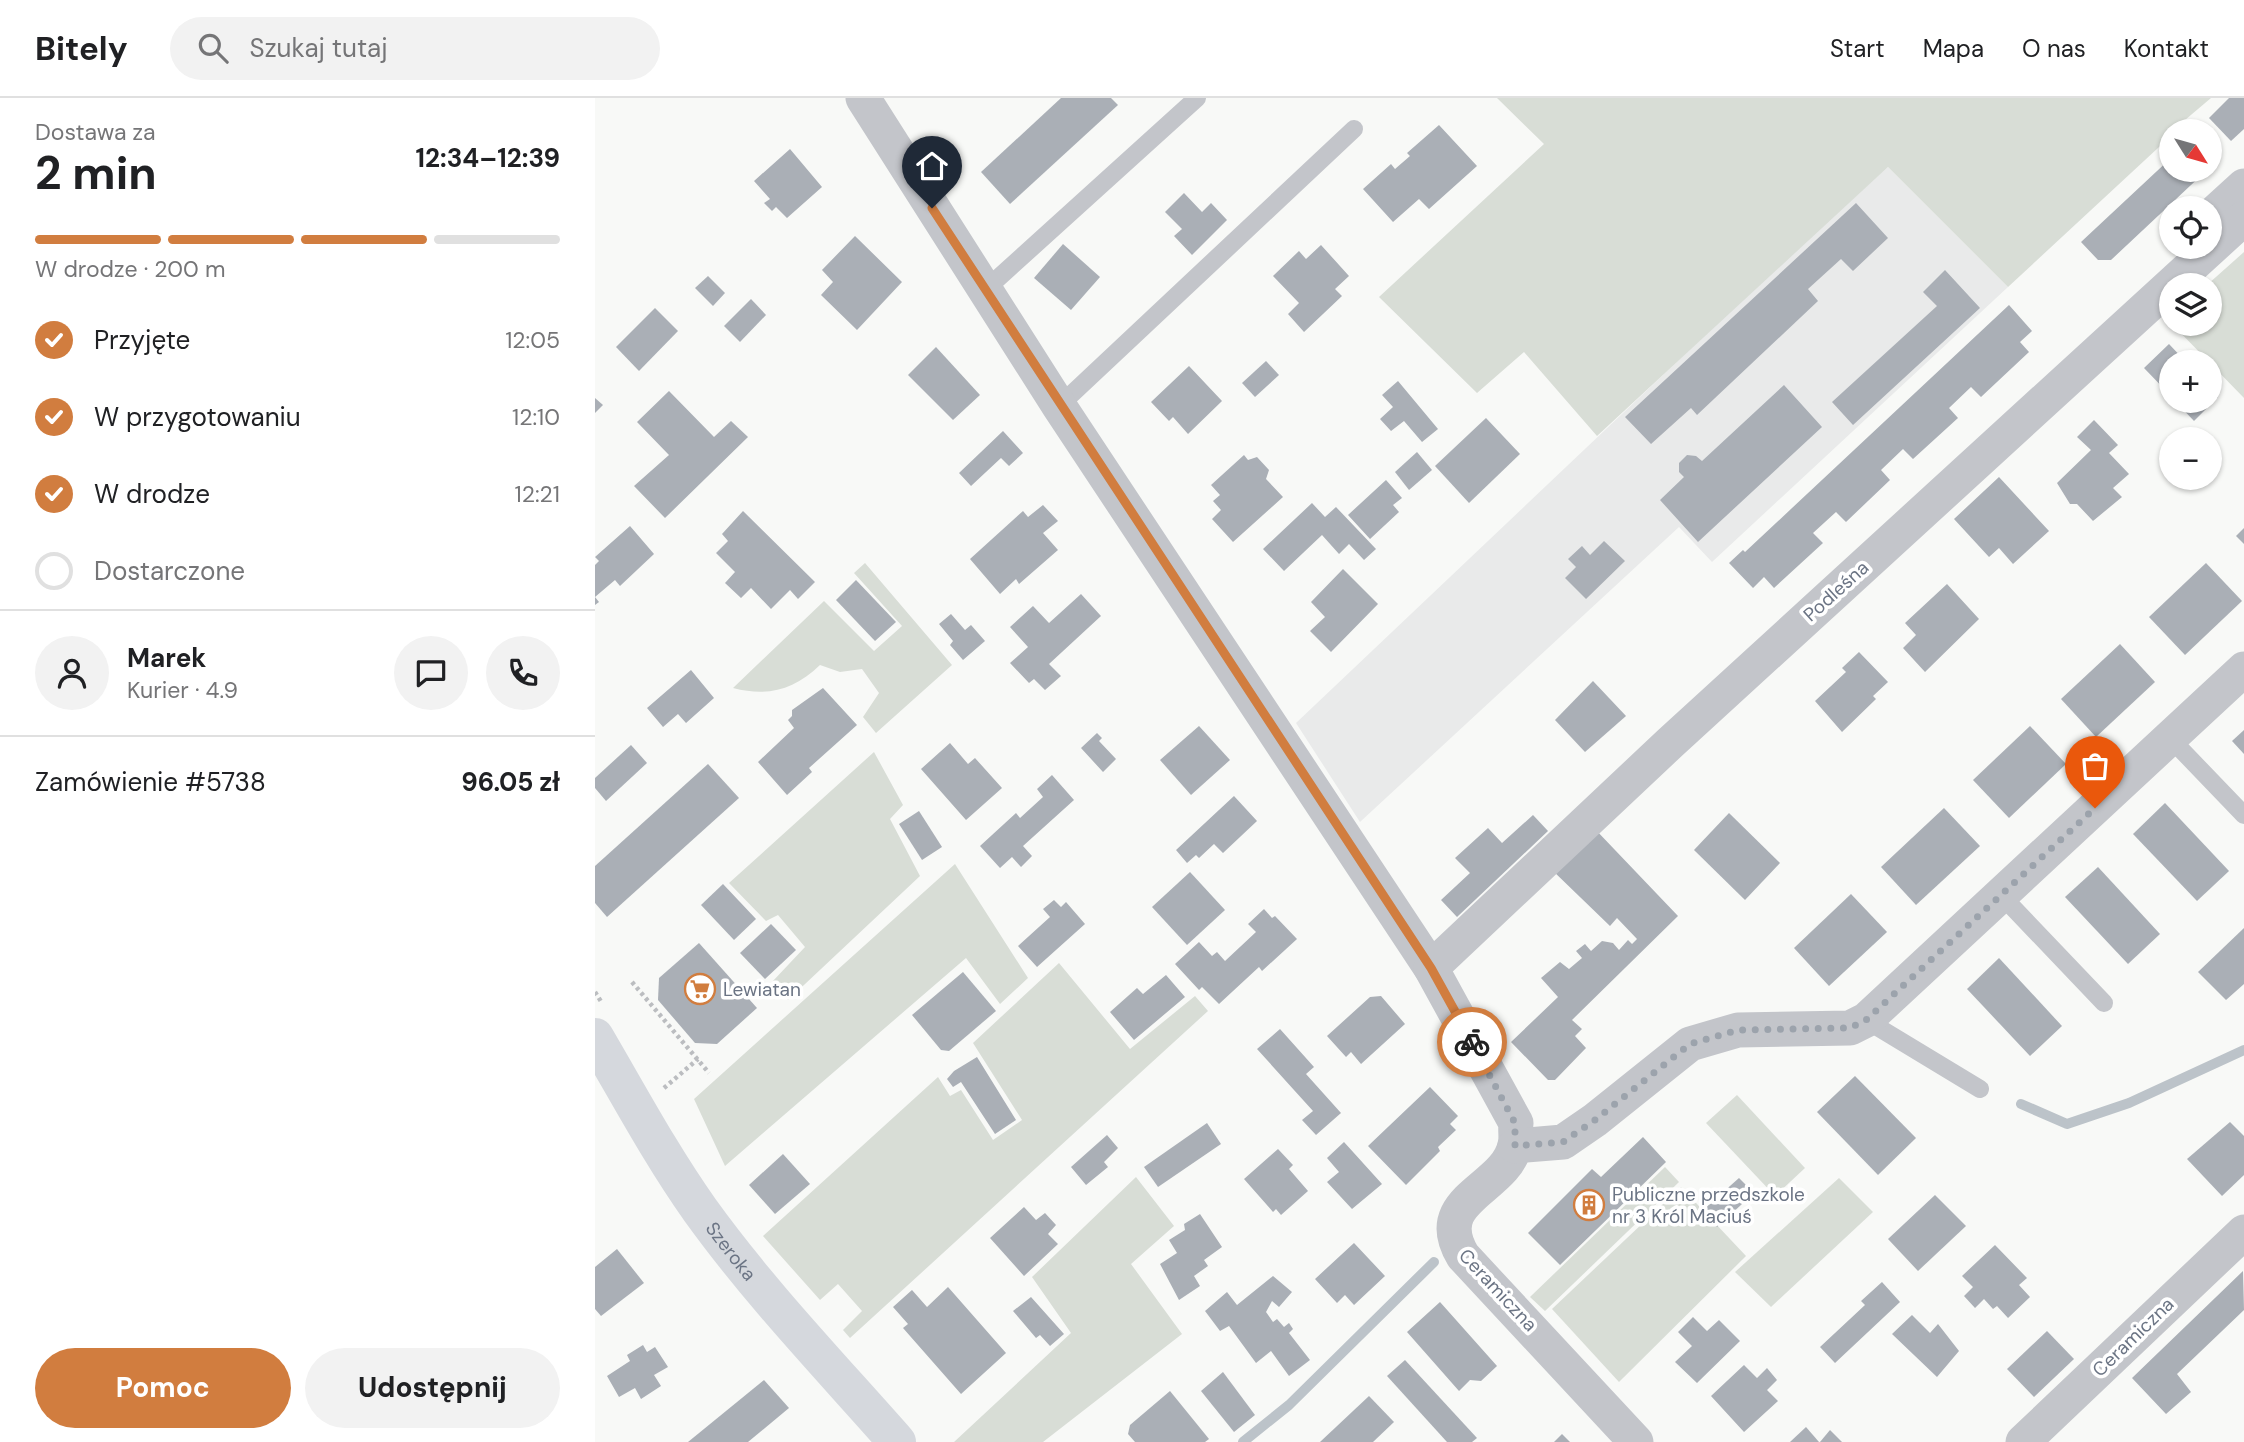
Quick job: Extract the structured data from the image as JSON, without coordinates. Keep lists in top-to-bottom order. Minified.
{"streets":{"street":["Podleśna","Szeroka","Ceramiczna"]},"places":{"supermarket":["Lewiatan"],"building":["Publiczne przedszkole nr 3 Król Maciuś"]},"north":"bottom right","page":{"header":"Bitely","search":"Szukaj tutaj","nav":["Start","Mapa","O nas","Kontakt"],"heading":["2 min","Dostawa za","12:34–12:39"],"panel":["Marek","Kurier · 4.9","Zamówienie #5738","96.05 zł"],"map_buttons":["+","−"],"bar":"W drodze · 200 m","list":[["Przyjęte","12:05"],["W przygotowaniu","12:10"],["W drodze","12:21"],"Dostarczone"],"buttons":["Pomoc","Udostępnij"]}}
